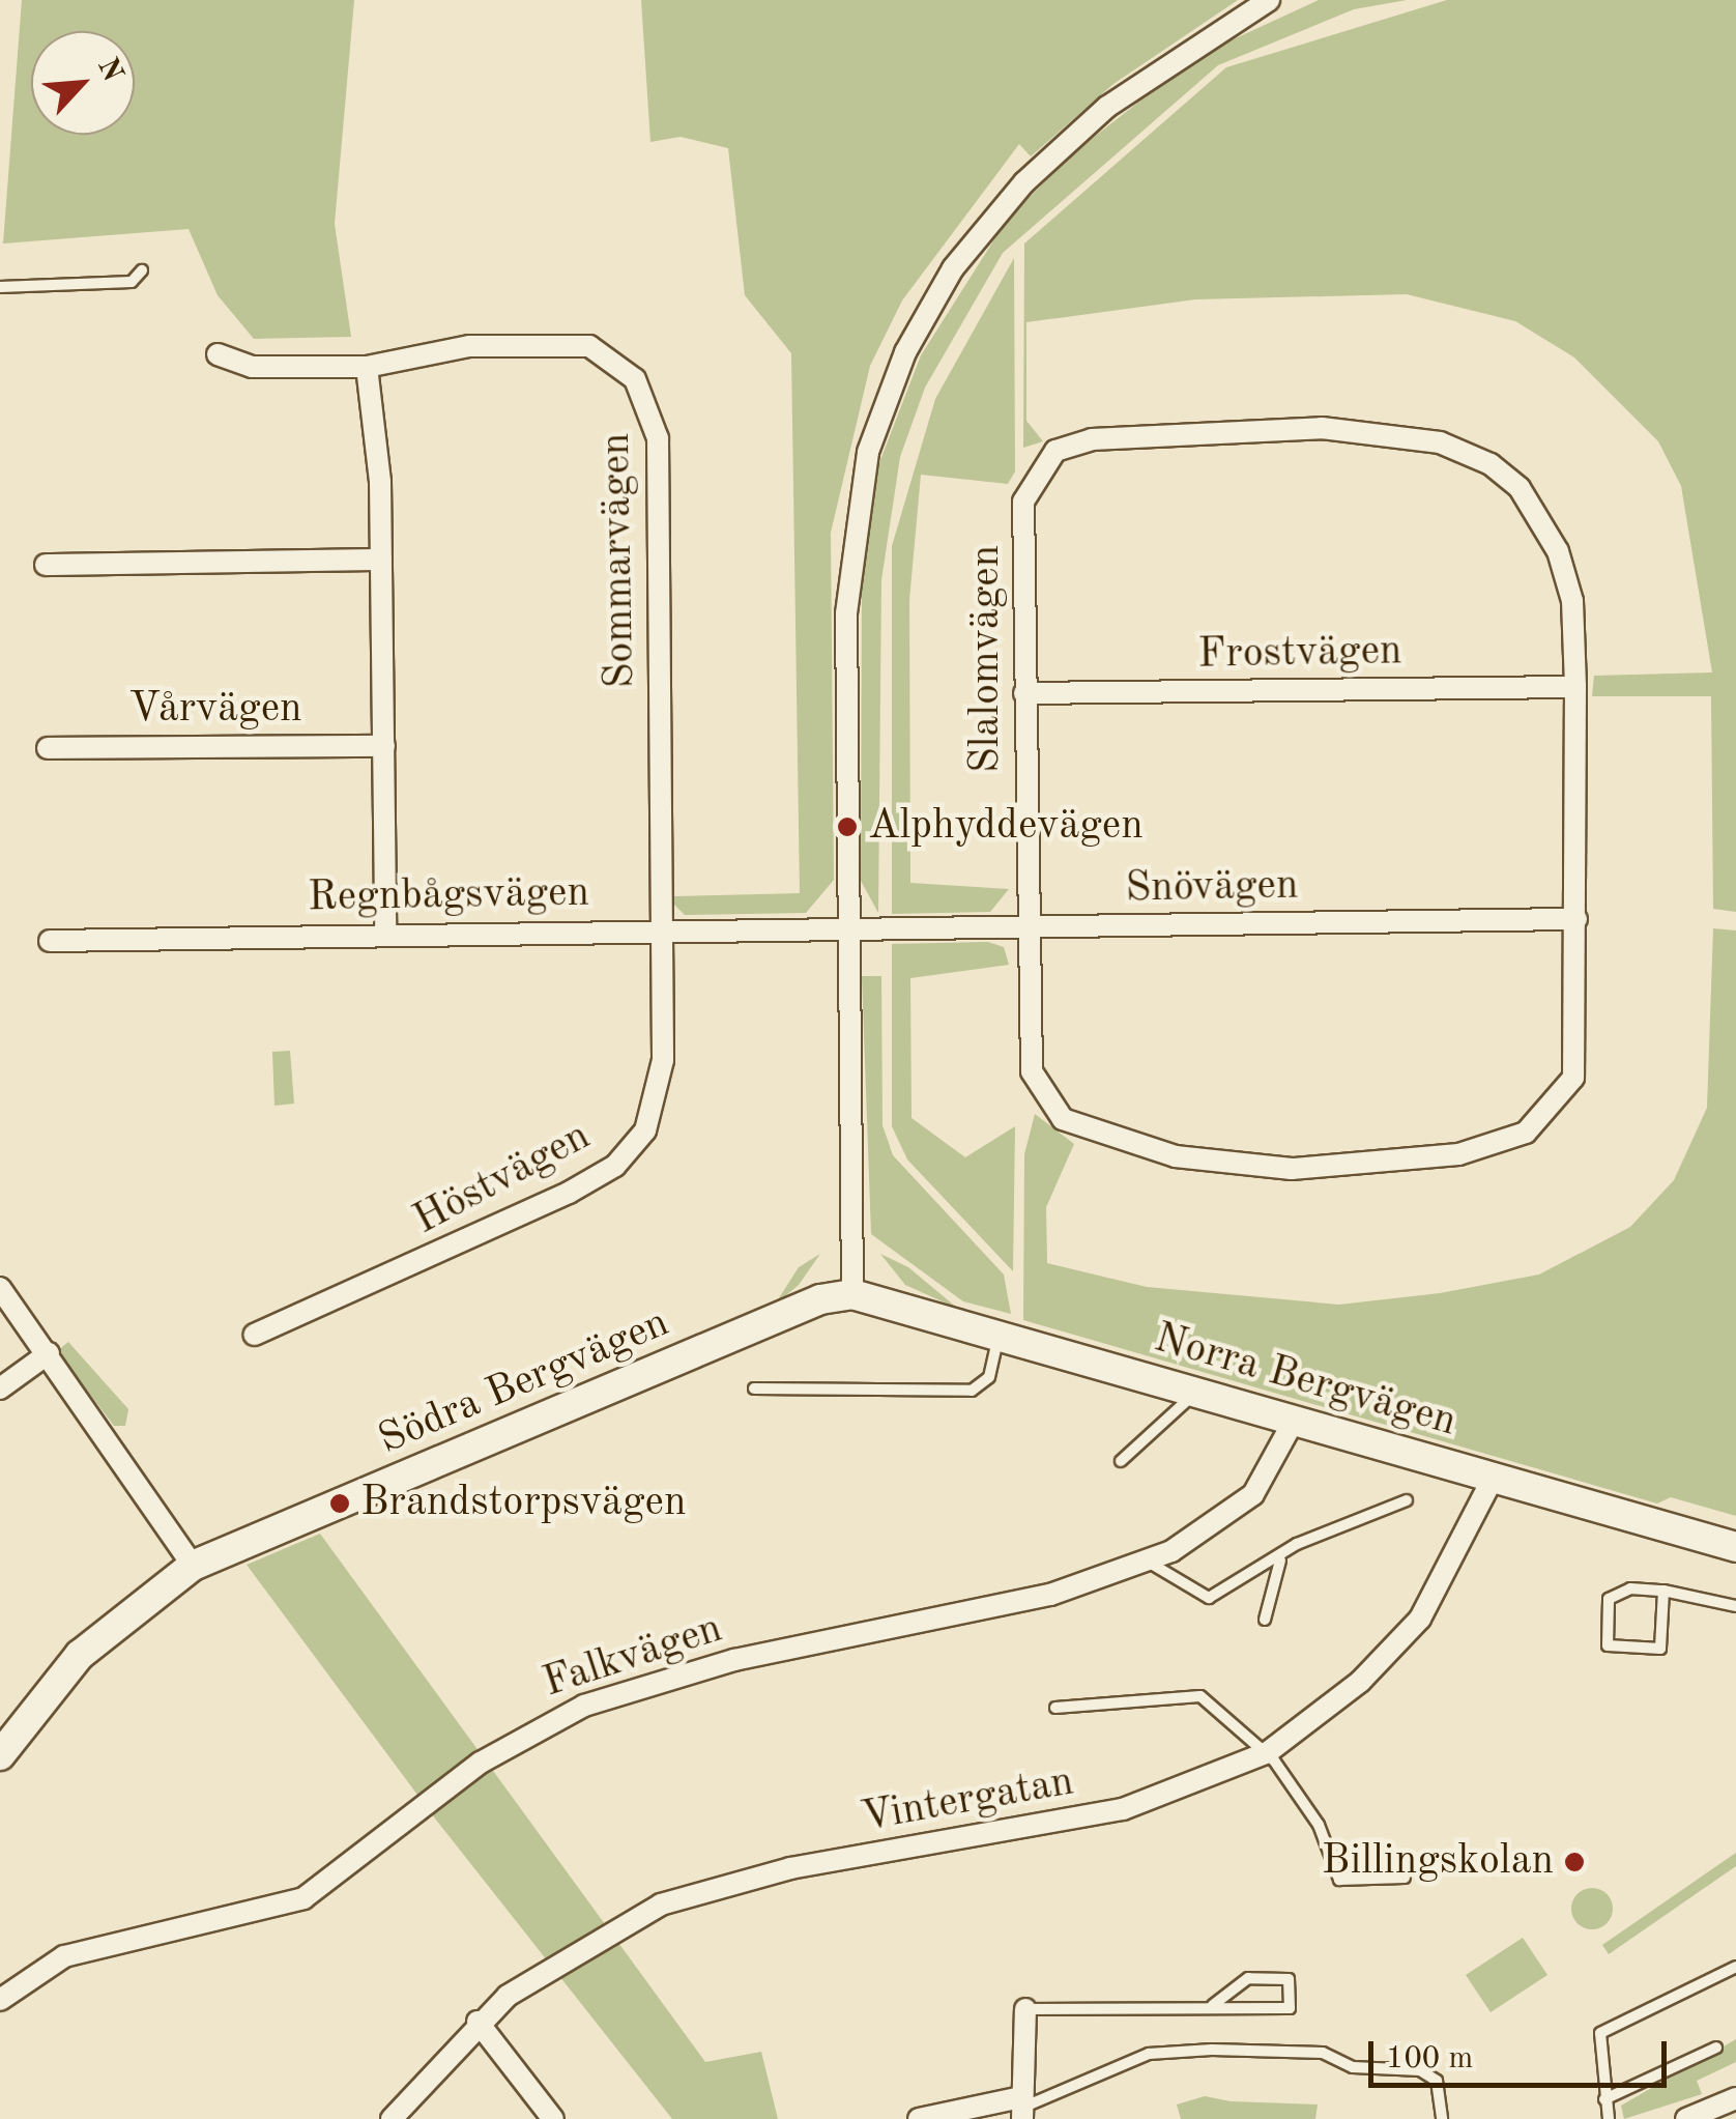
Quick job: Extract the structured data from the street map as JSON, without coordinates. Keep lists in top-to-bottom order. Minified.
{"streets":{"street":["Sommarvägen","Frostvägen","Slalomvägen","Vårvägen","Snövägen","Regnbågsvägen","Höstvägen","Norra Bergvägen","Södra Bergvägen","Falkvägen","Vintergatan"]},"crossings":[["Sommarvägen","Regnbågsvägen"],["Sommarvägen","Höstvägen"],["Frostvägen","Slalomvägen"],["Slalomvägen","Snövägen"],["Snövägen","Regnbågsvägen"],["Regnbågsvägen","Höstvägen"],["Norra Bergvägen","Södra Bergvägen"],["Norra Bergvägen","Falkvägen"],["Norra Bergvägen","Vintergatan"]],"places":["Alphyddevägen","Brandstorpsvägen","Billingskolan"],"scale_bar":"100 m","north":"top right"}
